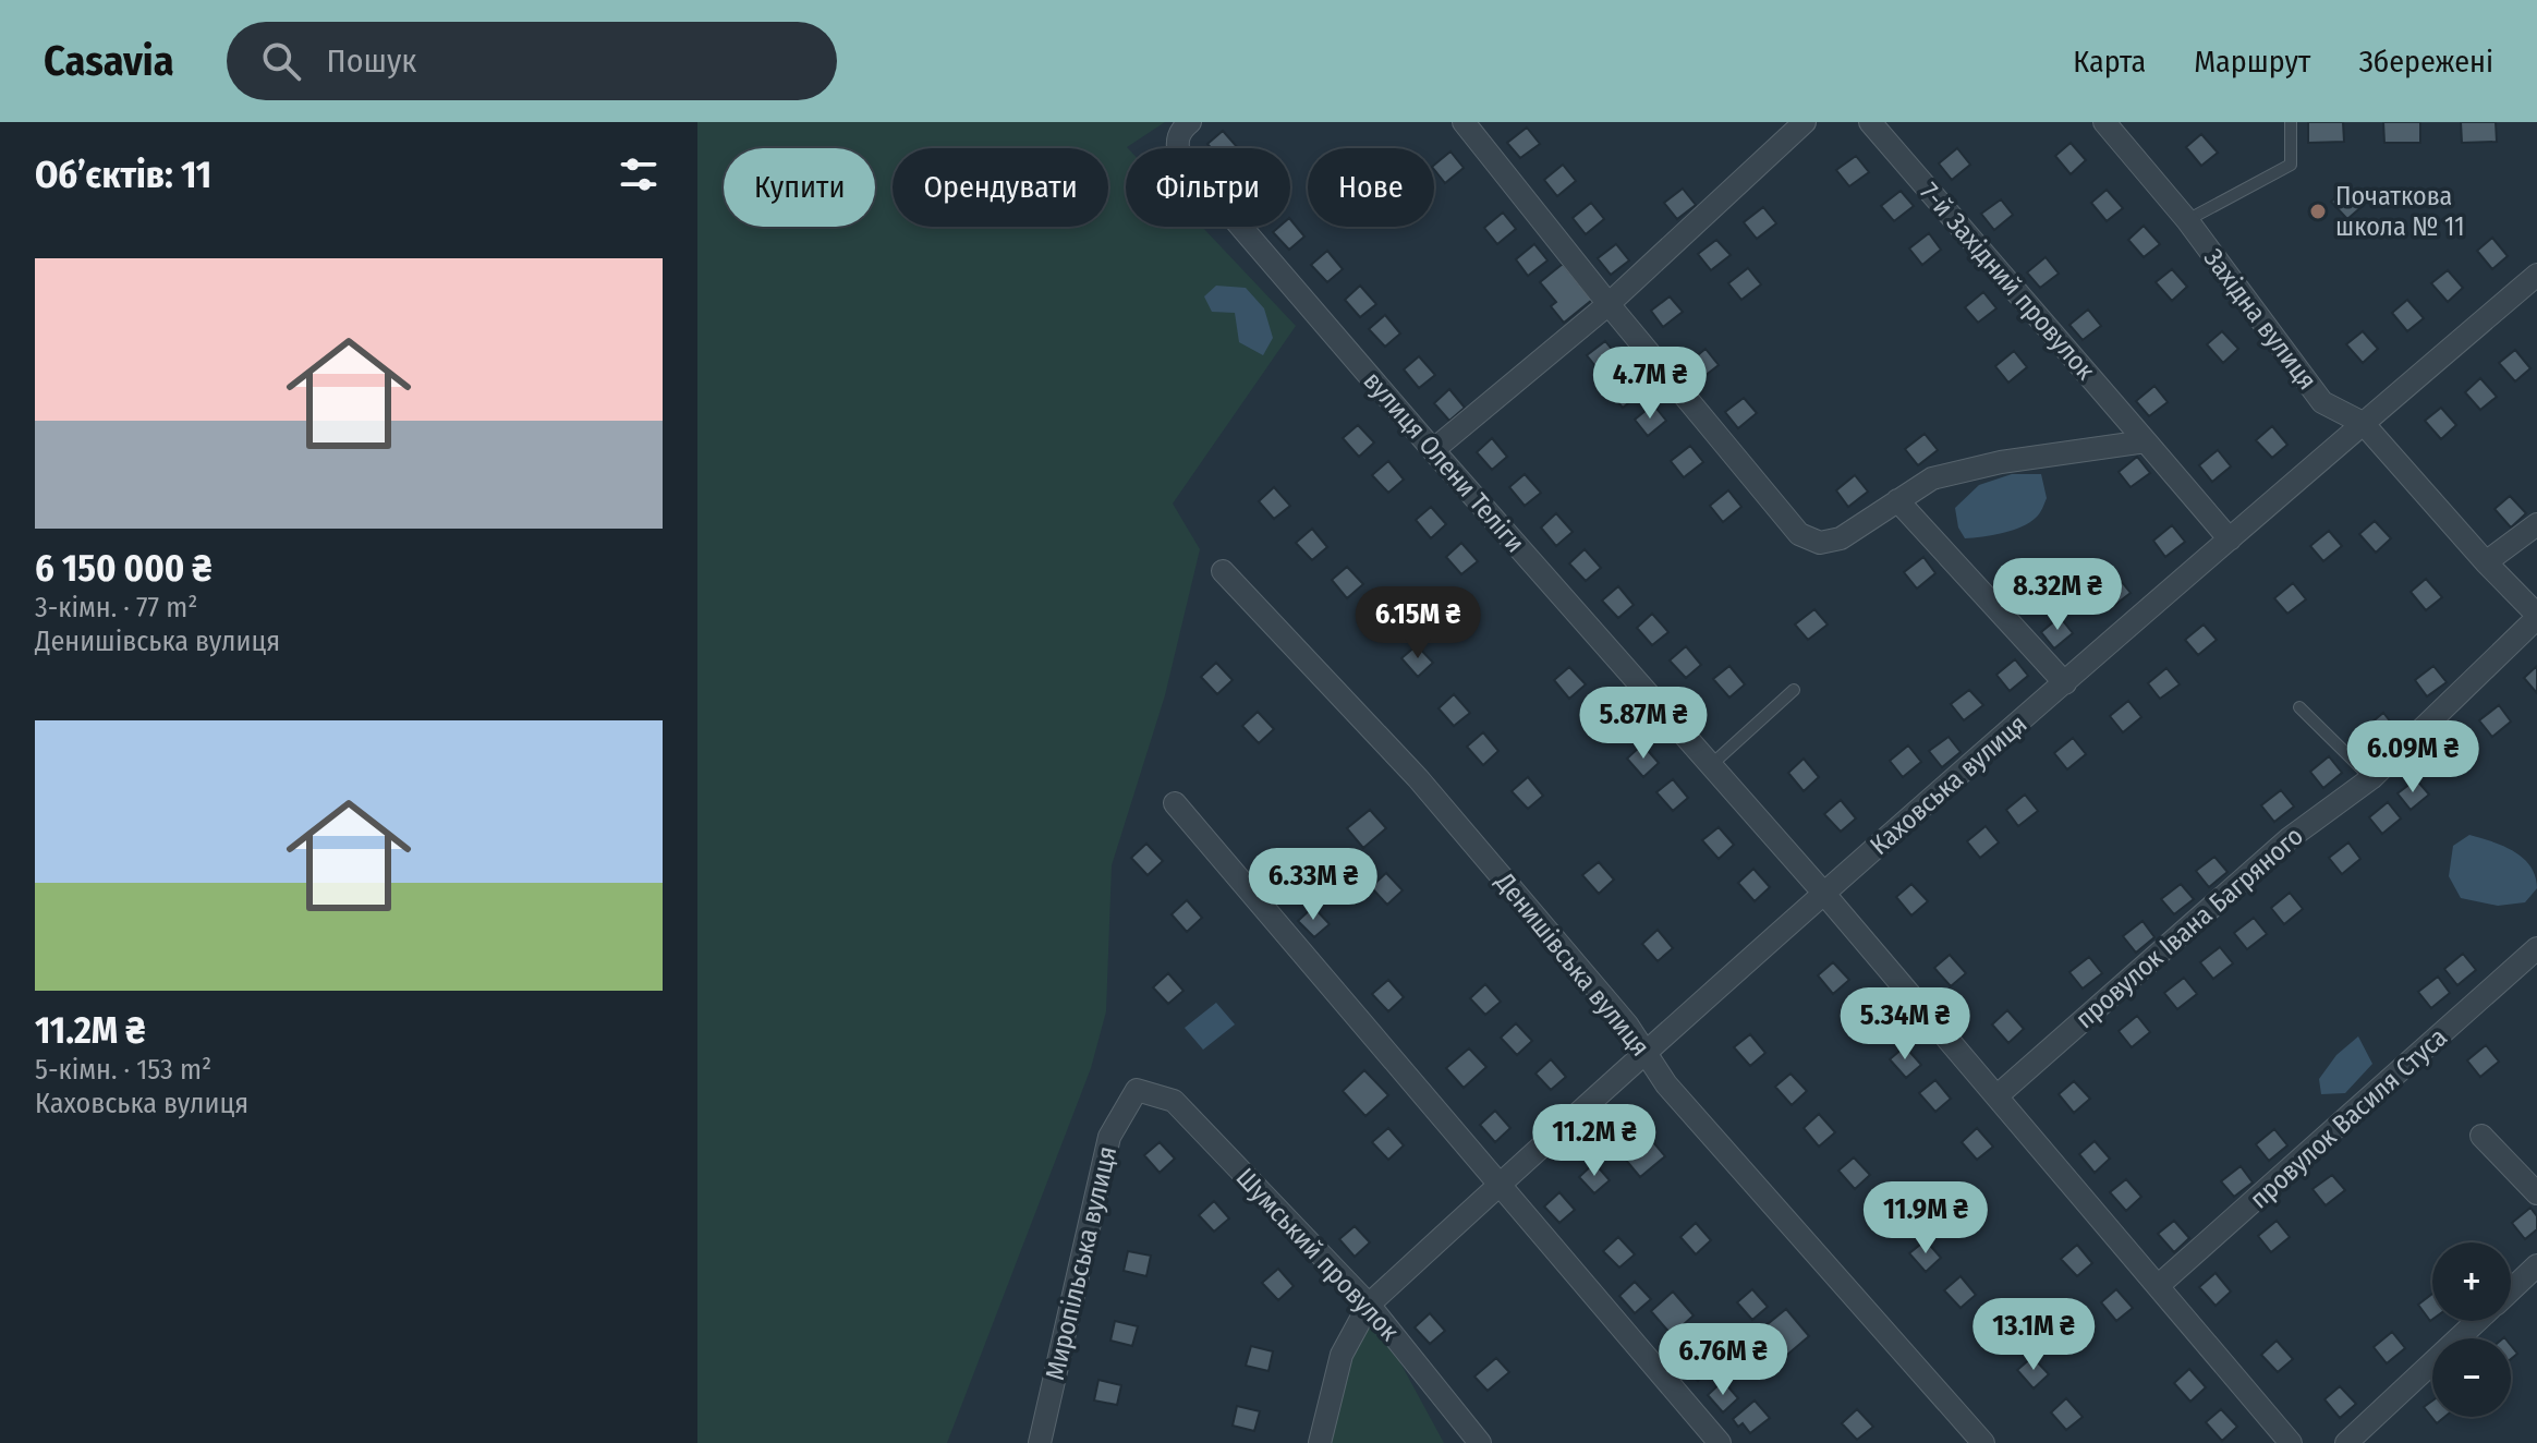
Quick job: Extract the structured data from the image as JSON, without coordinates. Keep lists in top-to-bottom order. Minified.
{"streets":{"street":["7-й Західний провулок","Західна вулиця","вулиця Олени Теліги","Каховська вулиця","провулок Івана Багряного","Денишівська вулиця","провулок Василя Стуса","Шумський провулок","Миропільська вулиця"]},"crossings":[["7-й Західний провулок","Каховська вулиця"],["Західна вулиця","Каховська вулиця"],["Західна вулиця","провулок Івана Багряного"],["вулиця Олени Теліги","Каховська вулиця"],["вулиця Олени Теліги","провулок Івана Багряного"],["вулиця Олени Теліги","провулок Василя Стуса"],["Каховська вулиця","Денишівська вулиця"],["Каховська вулиця","Шумський провулок"],["Шумський провулок","Миропільська вулиця"]],"places":["Початкова школа № 11"],"page":{"header":"Casavia","search":"Пошук","nav":["Карта","Маршрут","Збережені"],"heading":"Об’єктів: 11","chip":["Купити","Орендувати","Фільтри","Нове"],"list":[{"name":"6 150 000 ₴","note":"3-кімн. · 77 m² · Денишівська вулиця"},{"name":"11.2M ₴","note":"5-кімн. · 153 m² · Каховська вулиця"}],"price":["4.7M ₴","8.32M ₴","6.15M ₴","5.87M ₴","6.09M ₴","6.33M ₴","5.34M ₴","11.2M ₴","11.9M ₴","13.1M ₴","6.76M ₴"],"map_buttons":["+","−"]}}
